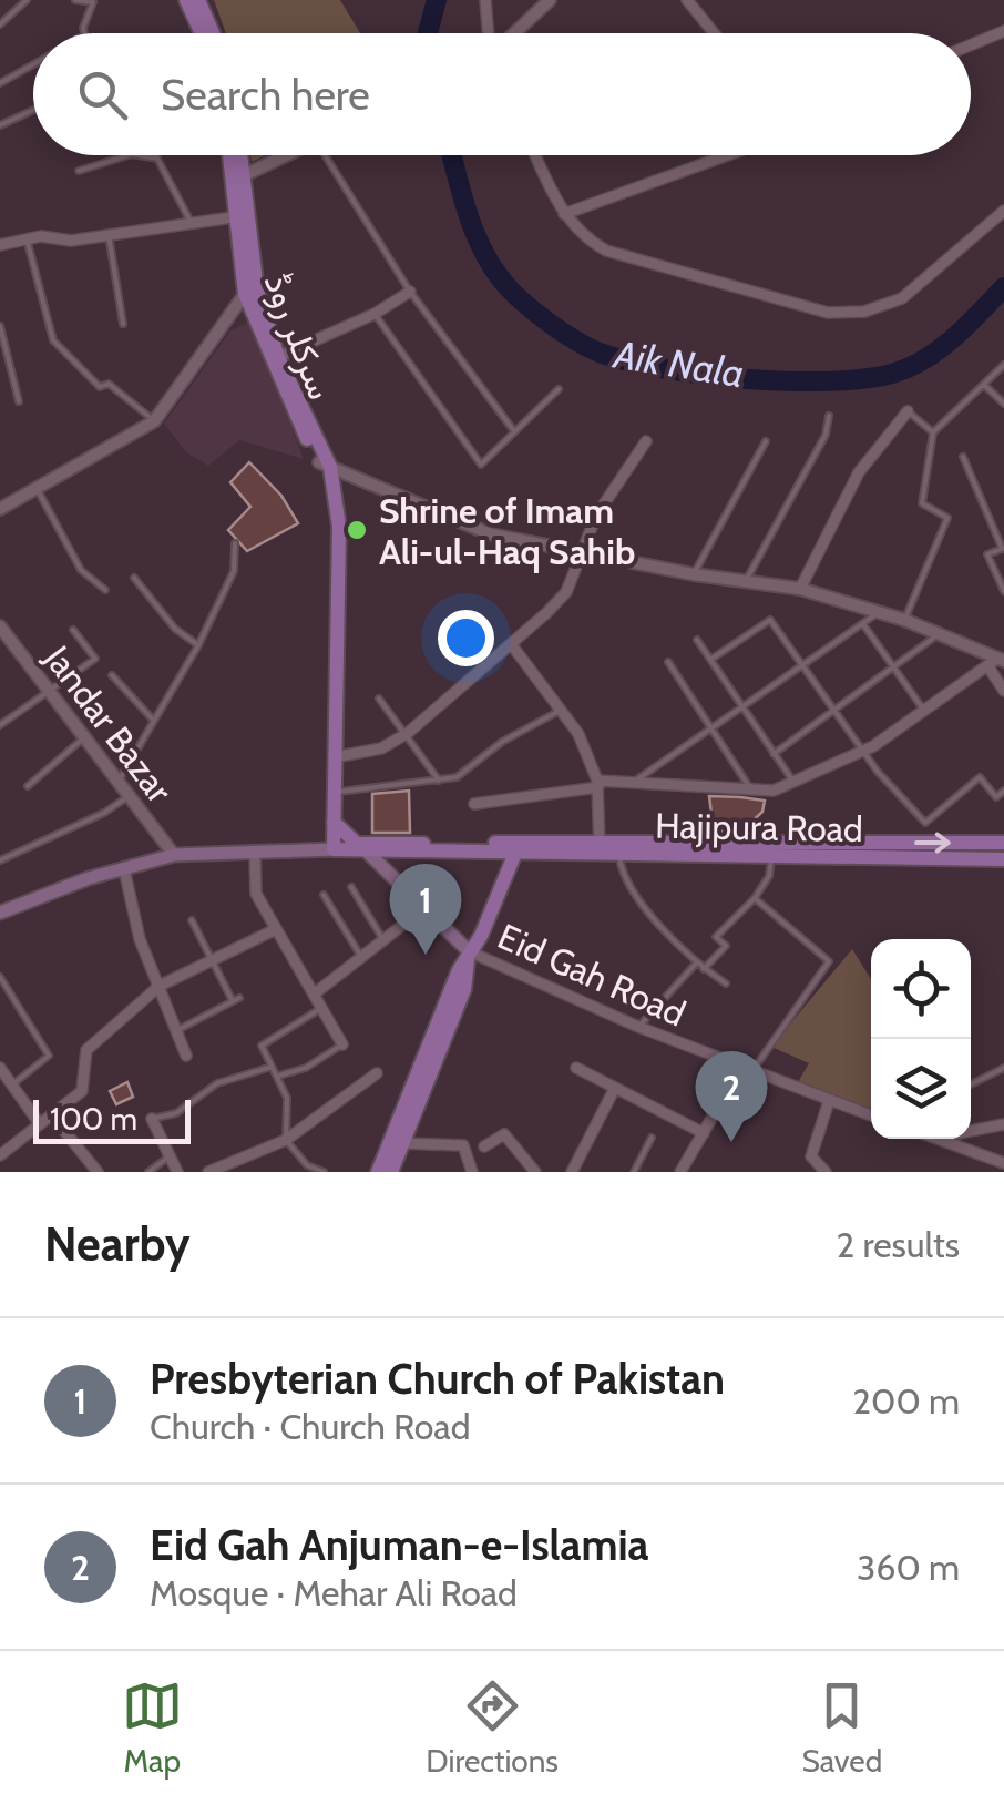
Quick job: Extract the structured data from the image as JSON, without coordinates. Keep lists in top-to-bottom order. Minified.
{"streets":{"main road":["سرکلر روڈ","Hajipura Road"],"street":["Jandar Bazar","Eid Gah Road"]},"water":["Aik Nala"],"places":["Shrine of Imam Ali-ul-Haq Sahib"],"scale_bar":"100 m","page":{"search":"Search here","pins":["1","2"],"scale":"100 m","heading":["Nearby","2 results"],"list":[{"mark":"1","name":"Presbyterian Church of Pakistan","note":"Church · Church Road","value":"200 m"},{"mark":"2","name":"Eid Gah Anjuman-e-Islamia","note":"Mosque · Mehar Ali Road","value":"360 m"}],"nav":["Map","Directions","Saved"]}}
